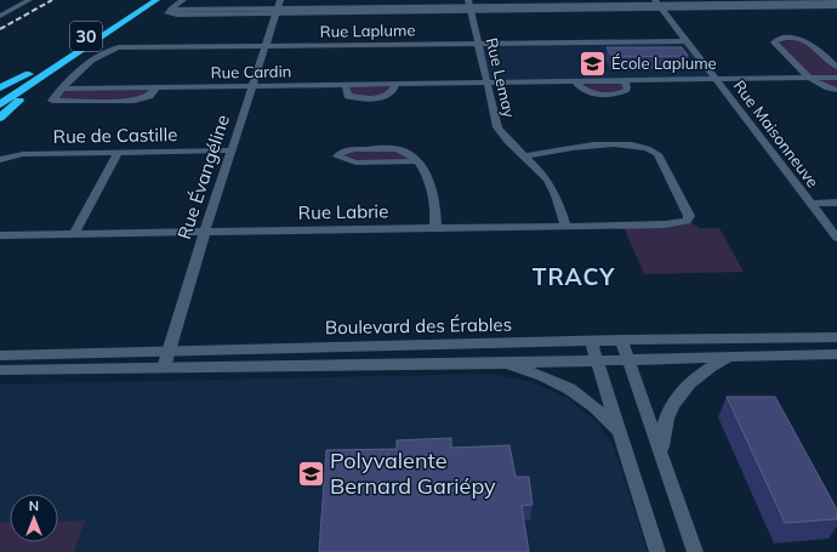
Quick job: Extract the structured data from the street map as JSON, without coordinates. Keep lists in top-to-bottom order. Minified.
{"streets":{"highway":["30"],"street":["Rue Laplume","Rue Cardin","Rue Lemay","Rue Maisonneuve","Rue de Castille","Rue Évangéline","Rue Labrie","Boulevard des Érables"]},"crossings":[["Rue Laplume","Rue Cardin"],["Rue Laplume","Rue Lemay"],["Rue Laplume","Rue Maisonneuve"],["Rue Laplume","Rue Évangéline"],["Rue Cardin","Rue Lemay"],["Rue Cardin","Rue Maisonneuve"],["Rue Cardin","Rue Évangéline"],["Rue Lemay","Rue Labrie"],["Rue de Castille","Rue Évangéline"],["Rue Évangéline","Rue Labrie"],["Rue Évangéline","Boulevard des Érables"]],"districts":["TRACY"],"places":{"school or university":["École Laplume","Polyvalente Bernard Gariépy"]},"north":"top"}
